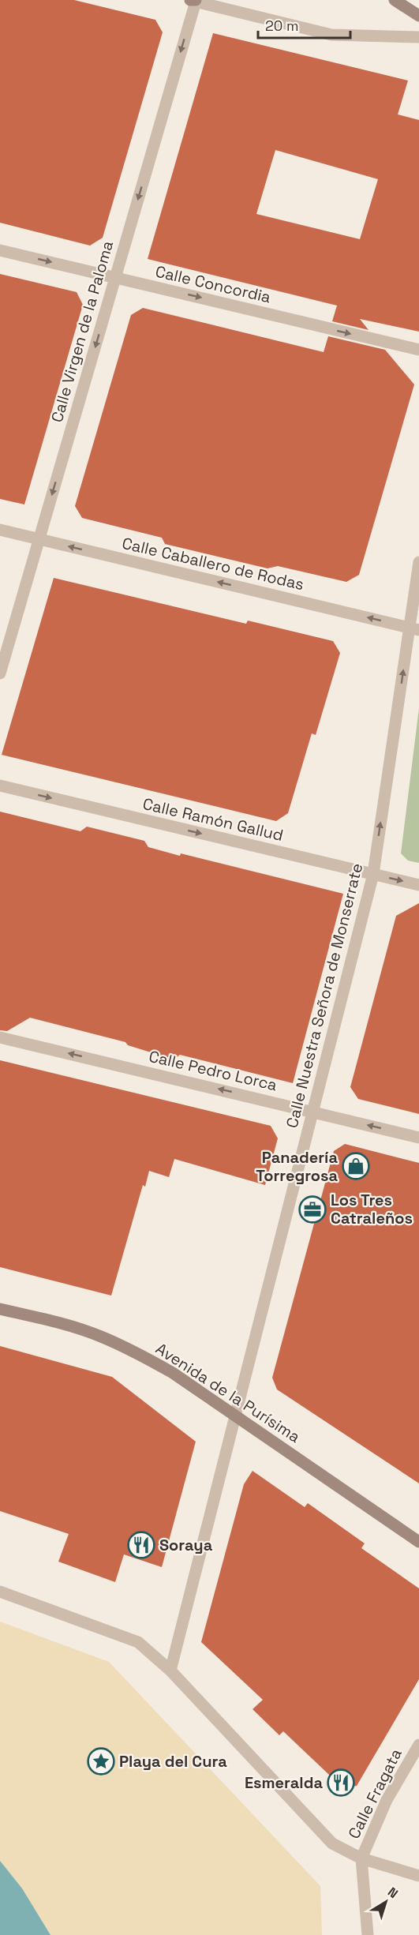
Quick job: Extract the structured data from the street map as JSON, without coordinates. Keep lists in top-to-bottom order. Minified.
{"streets":{"street":["Calle Concordia","Calle Virgen de la Paloma","Calle Caballero de Rodas","Calle Ramón Gallud","Calle Nuestra Señora de Monserrate","Calle Pedro Lorca","Avenida de la Purísima","Calle Fragata"]},"crossings":[["Calle Concordia","Calle Virgen de la Paloma"],["Calle Virgen de la Paloma","Calle Caballero de Rodas"],["Calle Caballero de Rodas","Calle Nuestra Señora de Monserrate"],["Calle Ramón Gallud","Calle Nuestra Señora de Monserrate"],["Calle Nuestra Señora de Monserrate","Calle Pedro Lorca"],["Calle Nuestra Señora de Monserrate","Avenida de la Purísima"]],"one_way":["Calle Concordia","Calle Virgen de la Paloma","Calle Caballero de Rodas","Calle Ramón Gallud","Calle Pedro Lorca"],"places":{"shop":["Panadería Torregrosa"],"office":["Los Tres Catraleños"],"restaurant":["Soraya","Esmeralda"],"place":["Playa del Cura"]},"scale_bar":"20 m","north":"top right"}
